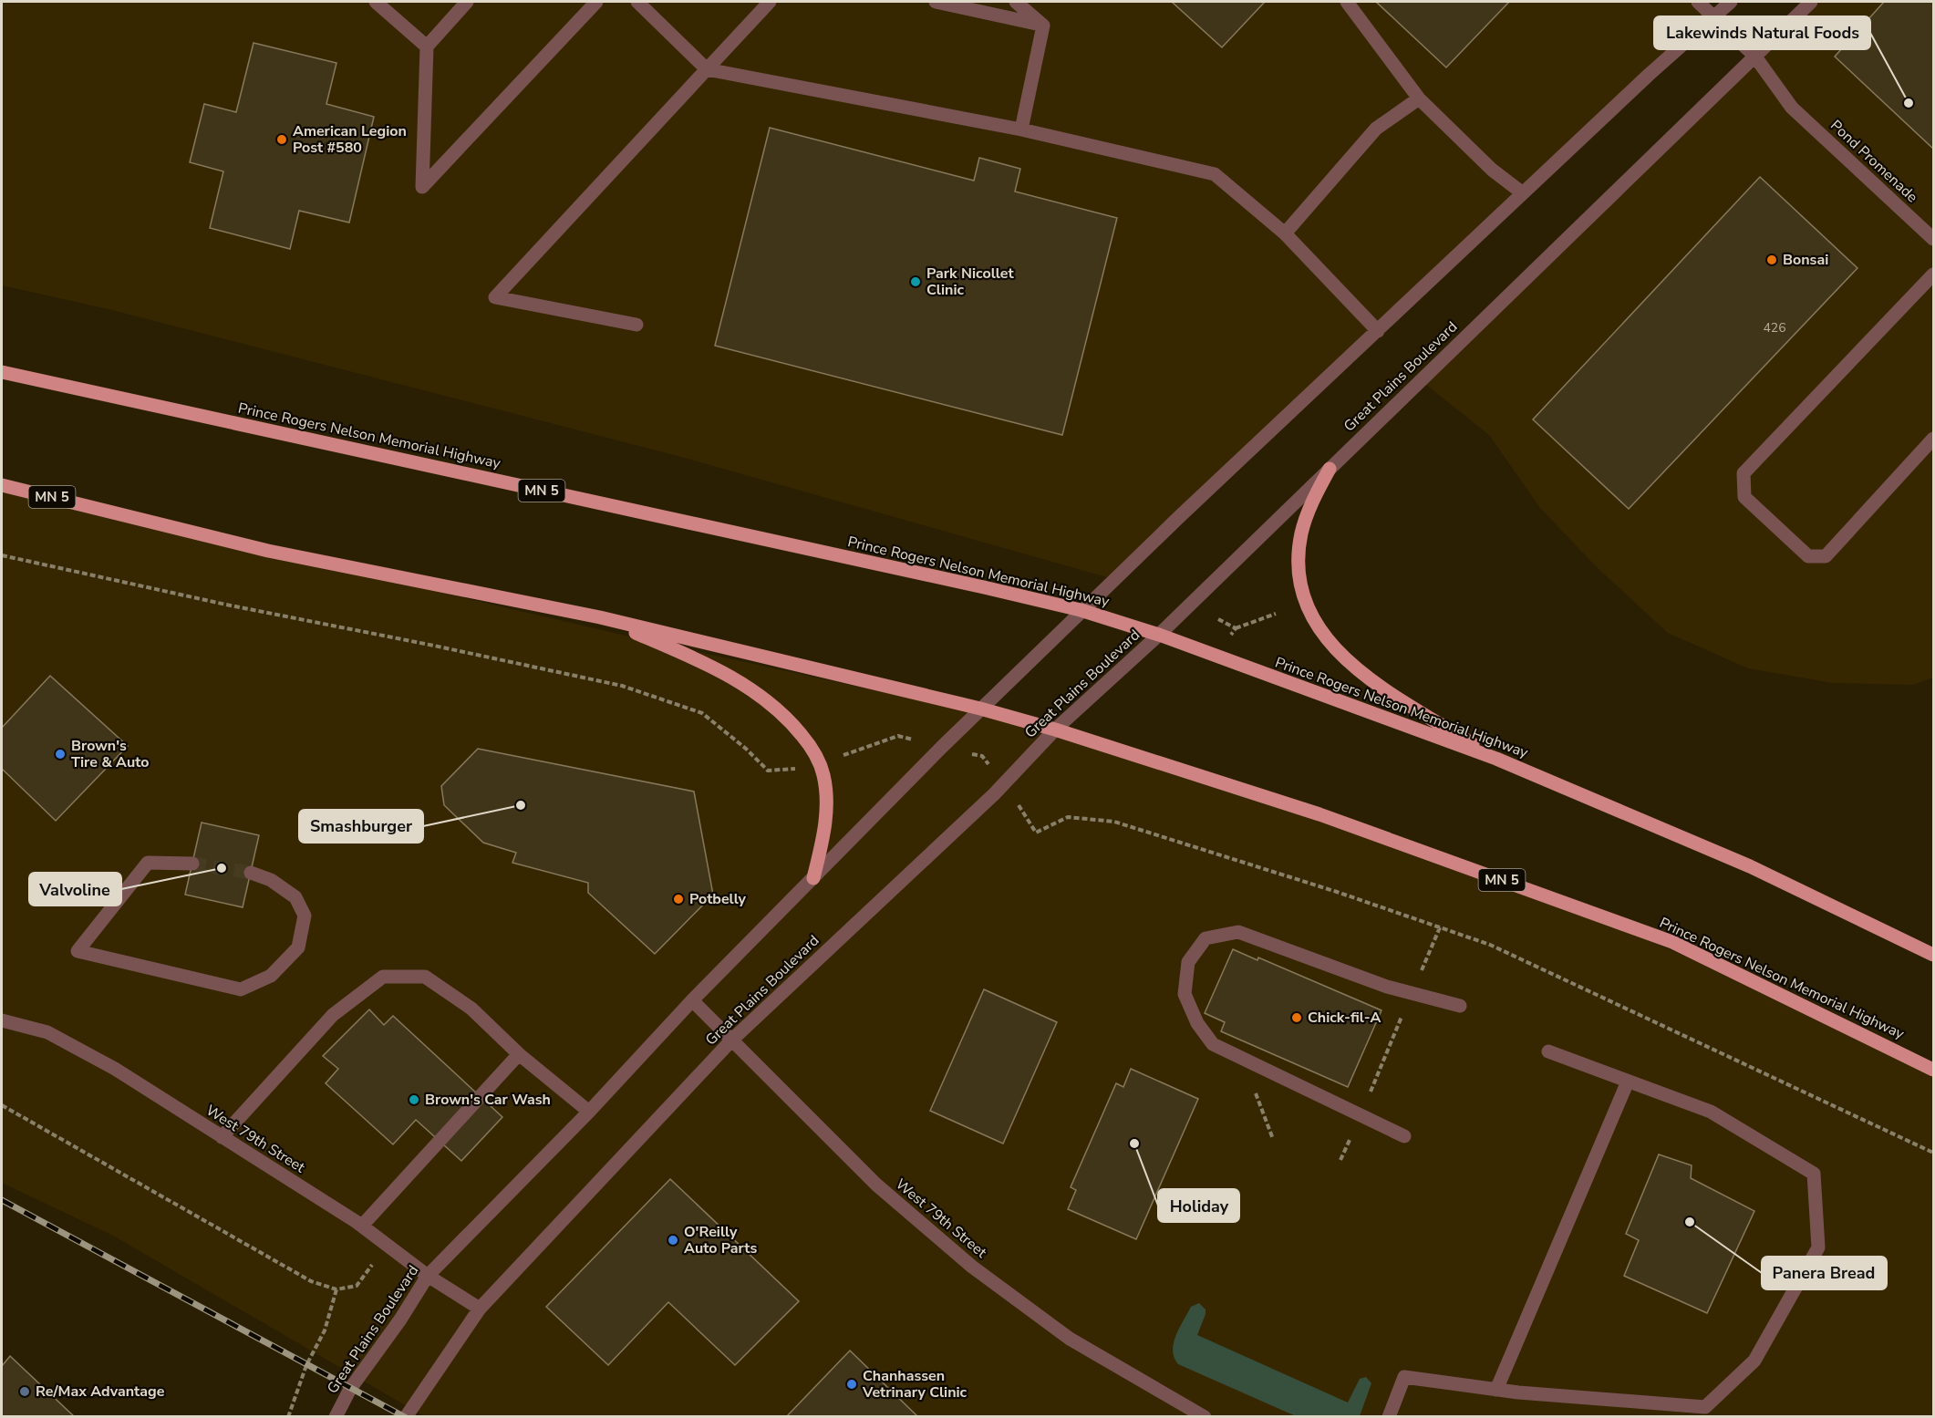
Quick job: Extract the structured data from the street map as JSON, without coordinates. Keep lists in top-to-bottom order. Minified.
{"streets":{"main road":["Prince Rogers Nelson Memorial Highway","MN 5"],"street":["Pond Promenade","Great Plains Boulevard","West 79th Street"]},"crossings":[["Pond Promenade","Great Plains Boulevard"],["Great Plains Boulevard","Prince Rogers Nelson Memorial Highway"],["Great Plains Boulevard","West 79th Street"]],"places":["Lakewinds Natural Foods","American Legion Post #580","Bonsai","Park Nicollet Clinic","Brown's Tire & Auto","Smashburger","Valvoline","Potbelly","Chick-fil-A","Brown's Car Wash","Holiday","Panera Bread","O'Reilly Auto Parts","Chanhassen Vetrinary Clinic","Re/Max Advantage"],"house_numbers":["426"]}
